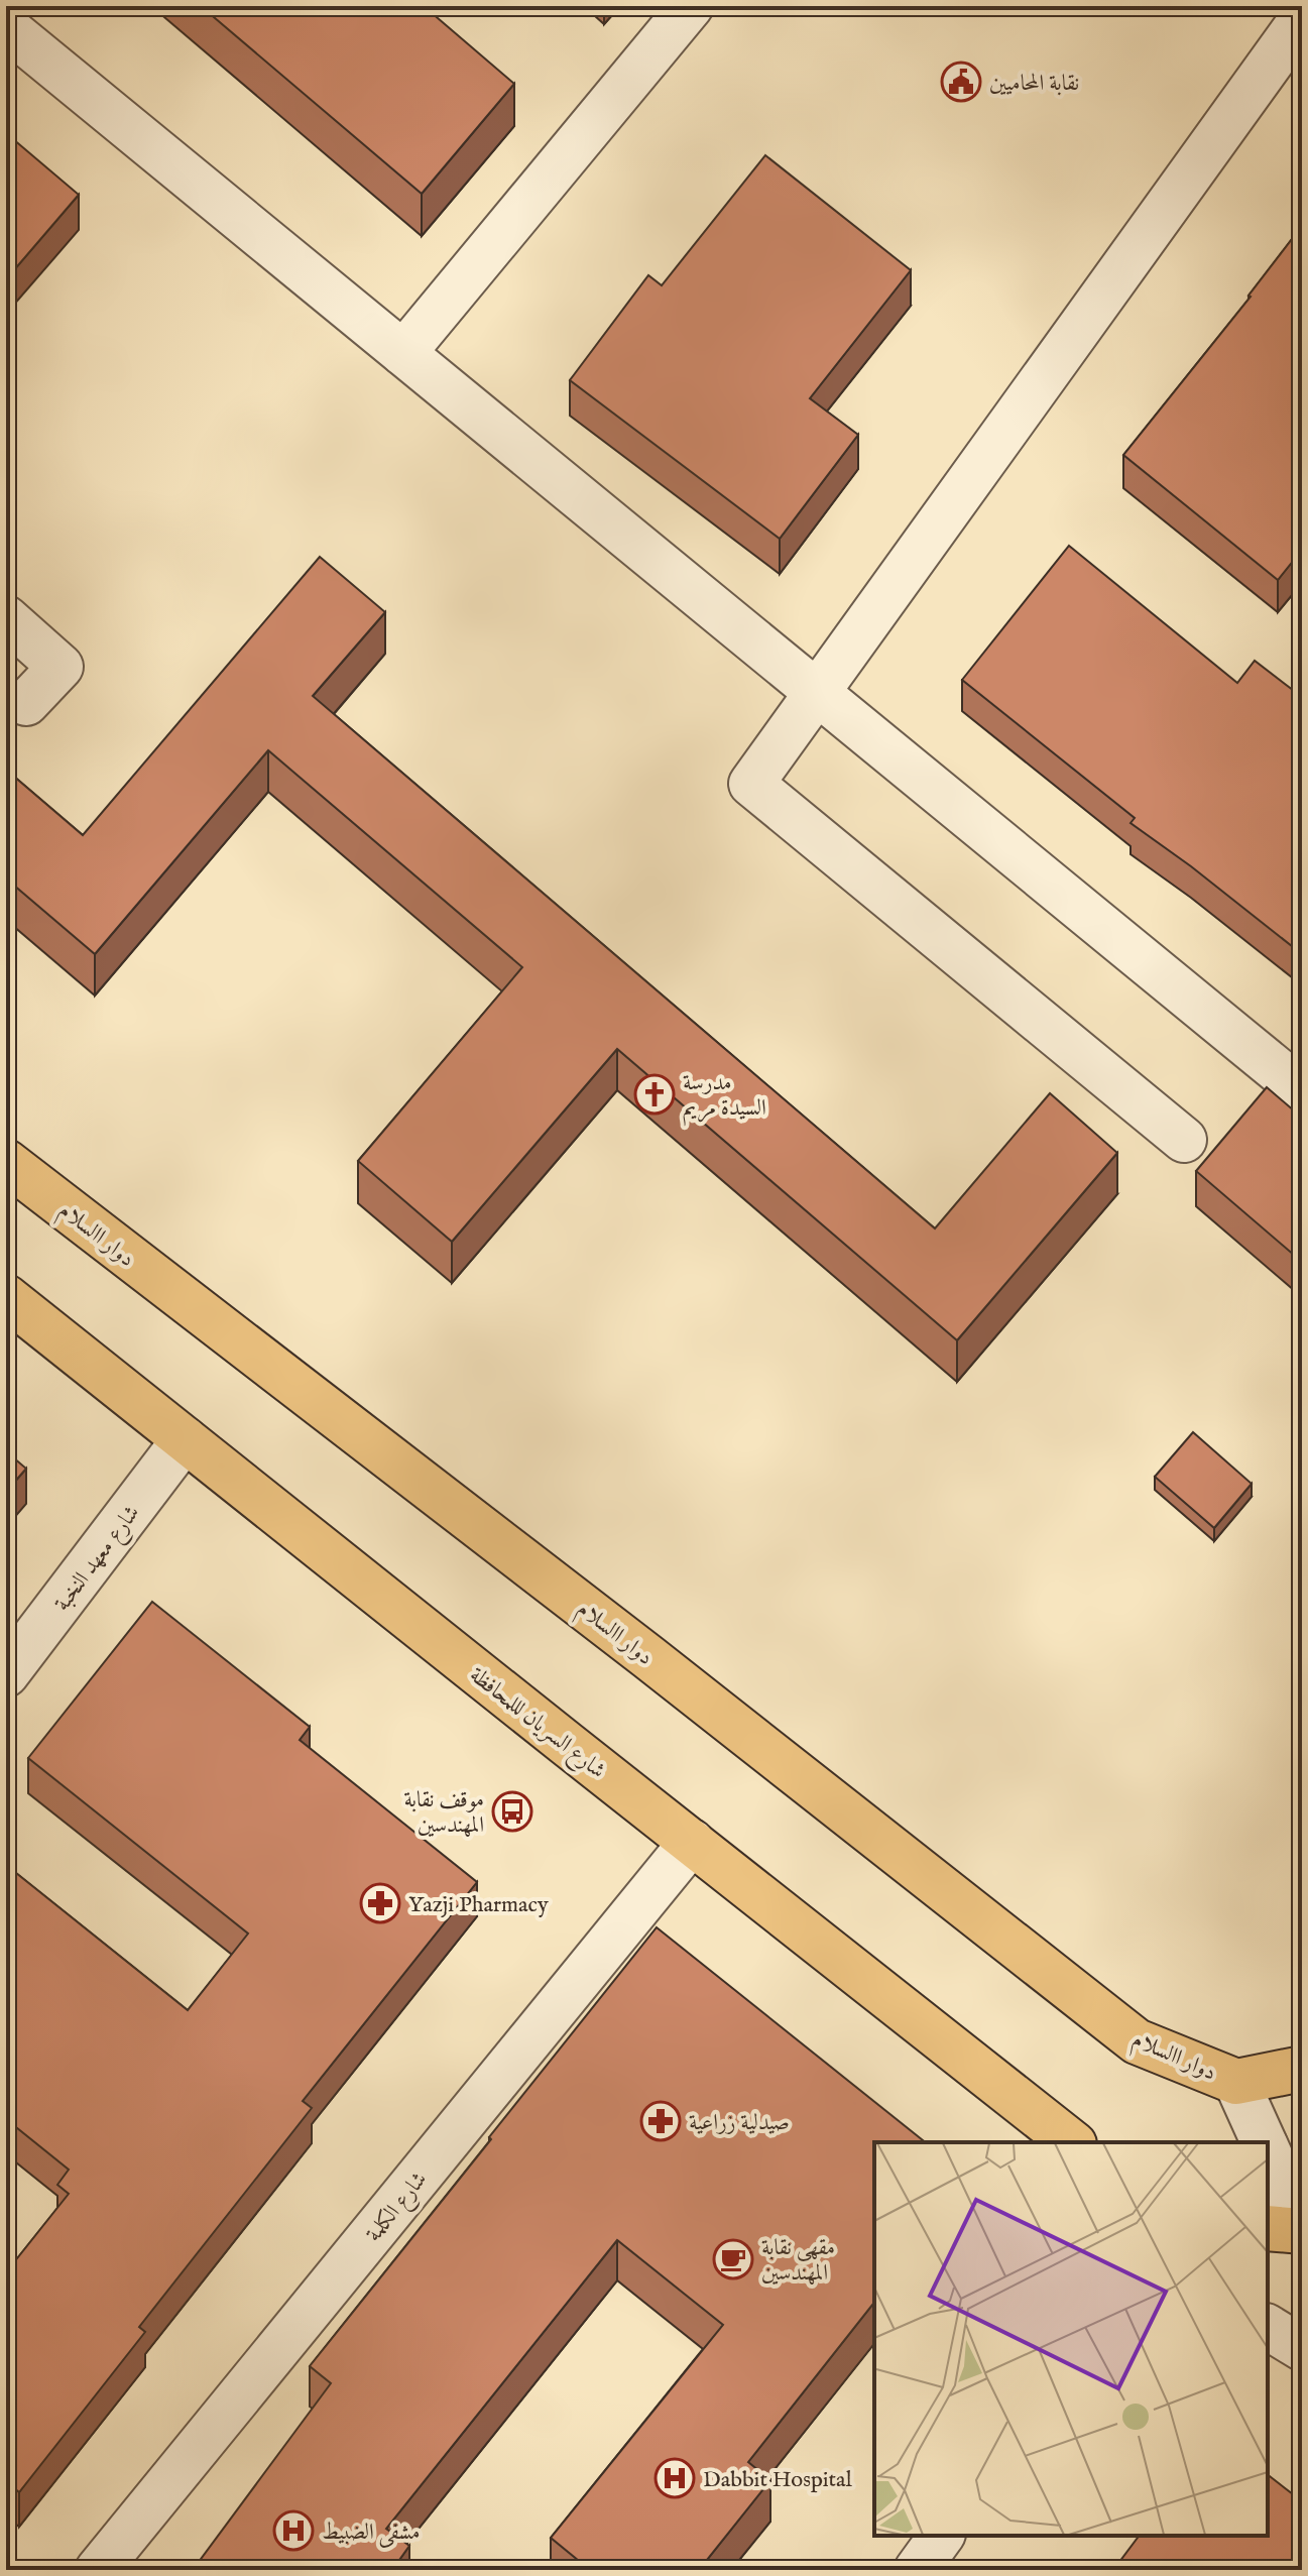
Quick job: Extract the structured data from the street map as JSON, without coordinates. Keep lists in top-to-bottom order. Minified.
{"streets":{"main road":["دوار االسلام","شارع السريان لللمحافظة"],"street":["شارع معهد النخبة","شارع الكلمة"]},"crossings":[["شارع معهد النخبة","شارع السريان لللمحافظة"],["شارع السريان لللمحافظة","شارع الكلمة"]],"places":{"public building":["نقابة المحاميين"],"church":["مدرسة السيدة مريم"],"bus stop":["موقف نقابة المهندسين"],"pharmacy":["Yazji Pharmacy","صيدلية زراعية"],"cafe":["مقهى نقابة المهندسين"],"hospital":["Dabbit Hospital","مشفى الضبيط"]}}
